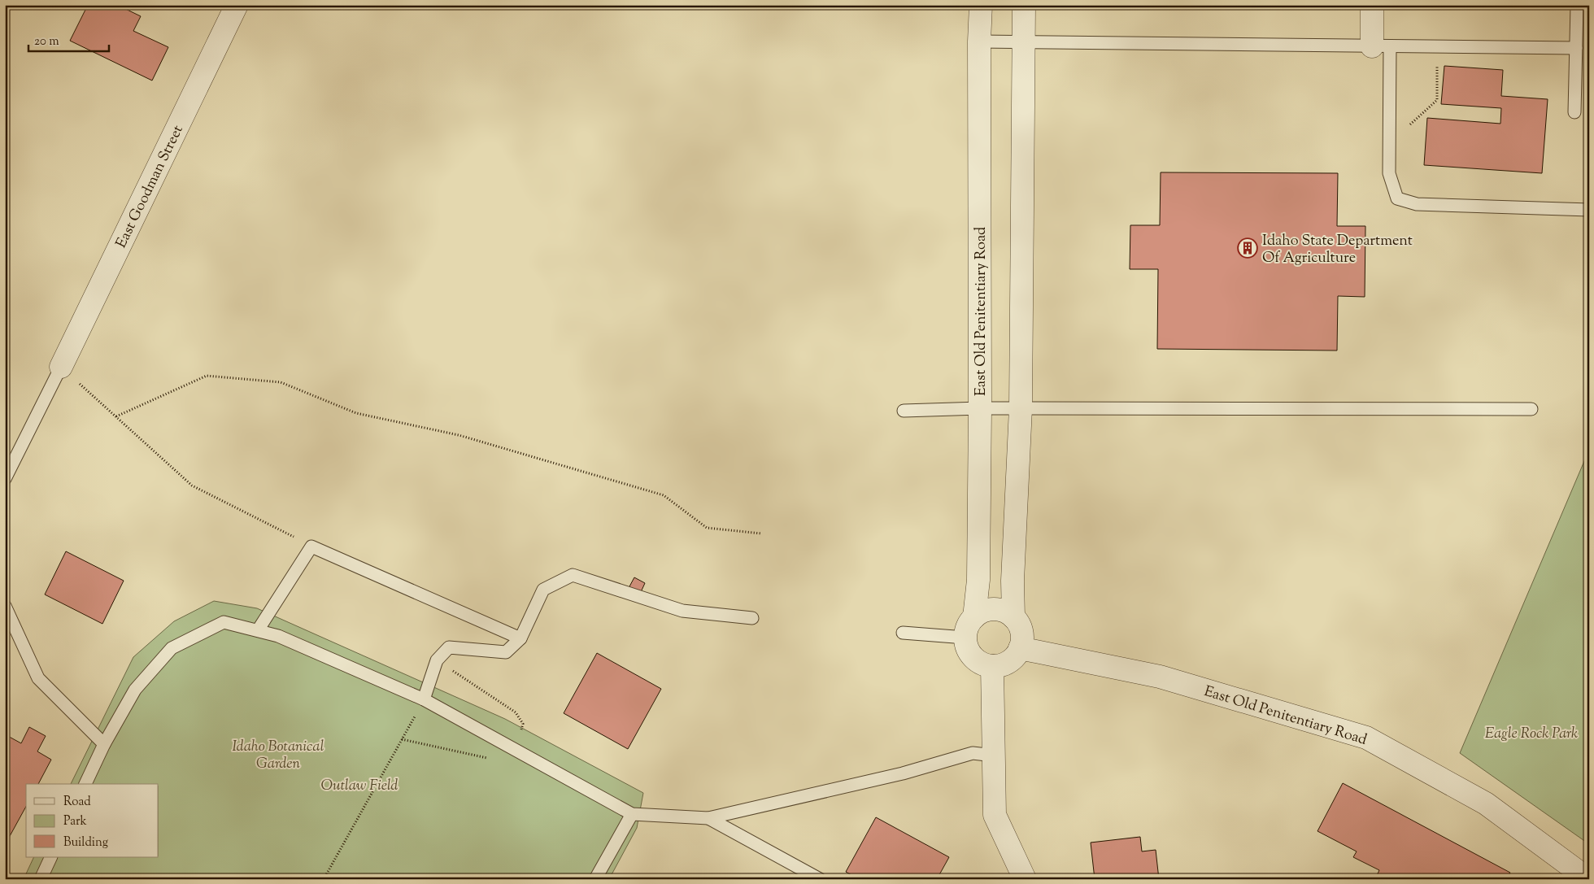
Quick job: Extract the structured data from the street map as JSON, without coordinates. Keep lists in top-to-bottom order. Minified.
{"streets":{"street":["East Goodman Street","East Old Penitentiary Road"]},"parks":["Eagle Rock Park","Idaho Botanical Garden","Outlaw Field"],"places":{"building":["Idaho State Department Of Agriculture"]},"legend":["Road","Park","Building"],"scale_bar":"20 m"}
